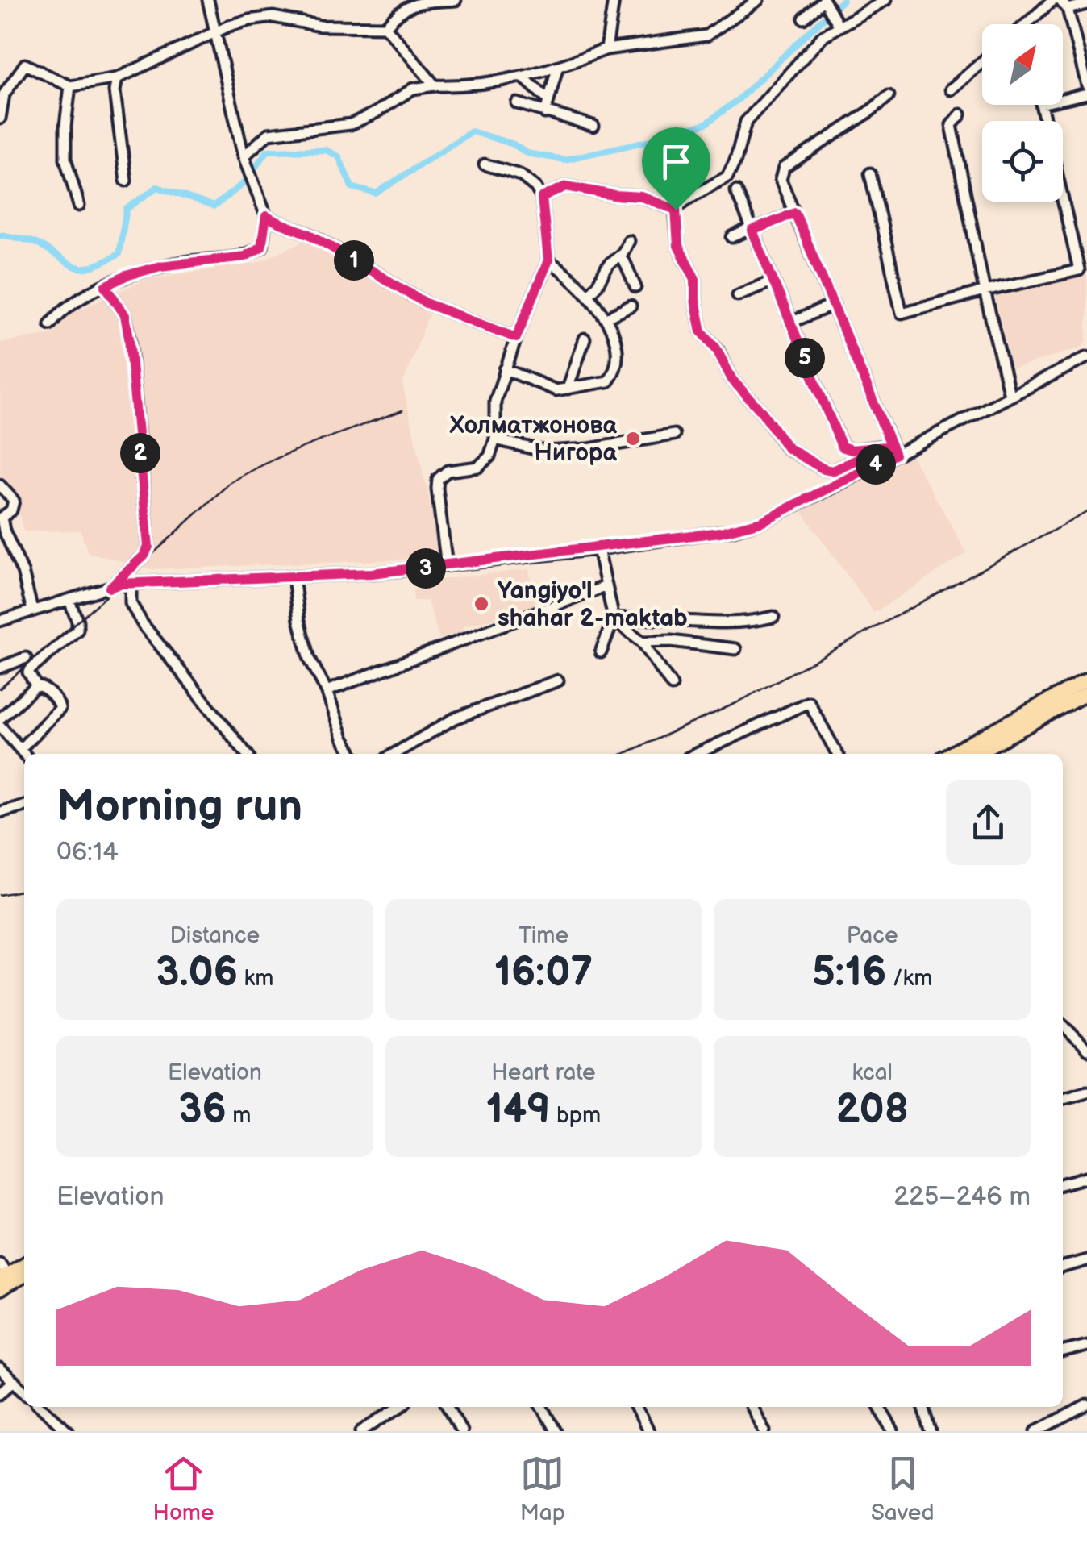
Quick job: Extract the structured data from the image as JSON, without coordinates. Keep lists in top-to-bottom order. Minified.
{"places":["Холматжонова Нигора","Yangiyo'l shahar 2-maktab"],"north":"top right","page":{"pins":["1","5","2","4","3"],"heading":["Morning run","06:14"],"stats":[["Distance","3.06 km"],["Time","16:07"],["Pace","5:16 /km"],["Elevation","36 m"],["Heart rate","149 bpm"],["kcal","208"]],"chart":["Elevation","225–246 m"],"tabs":["Home","Map","Saved"]}}
